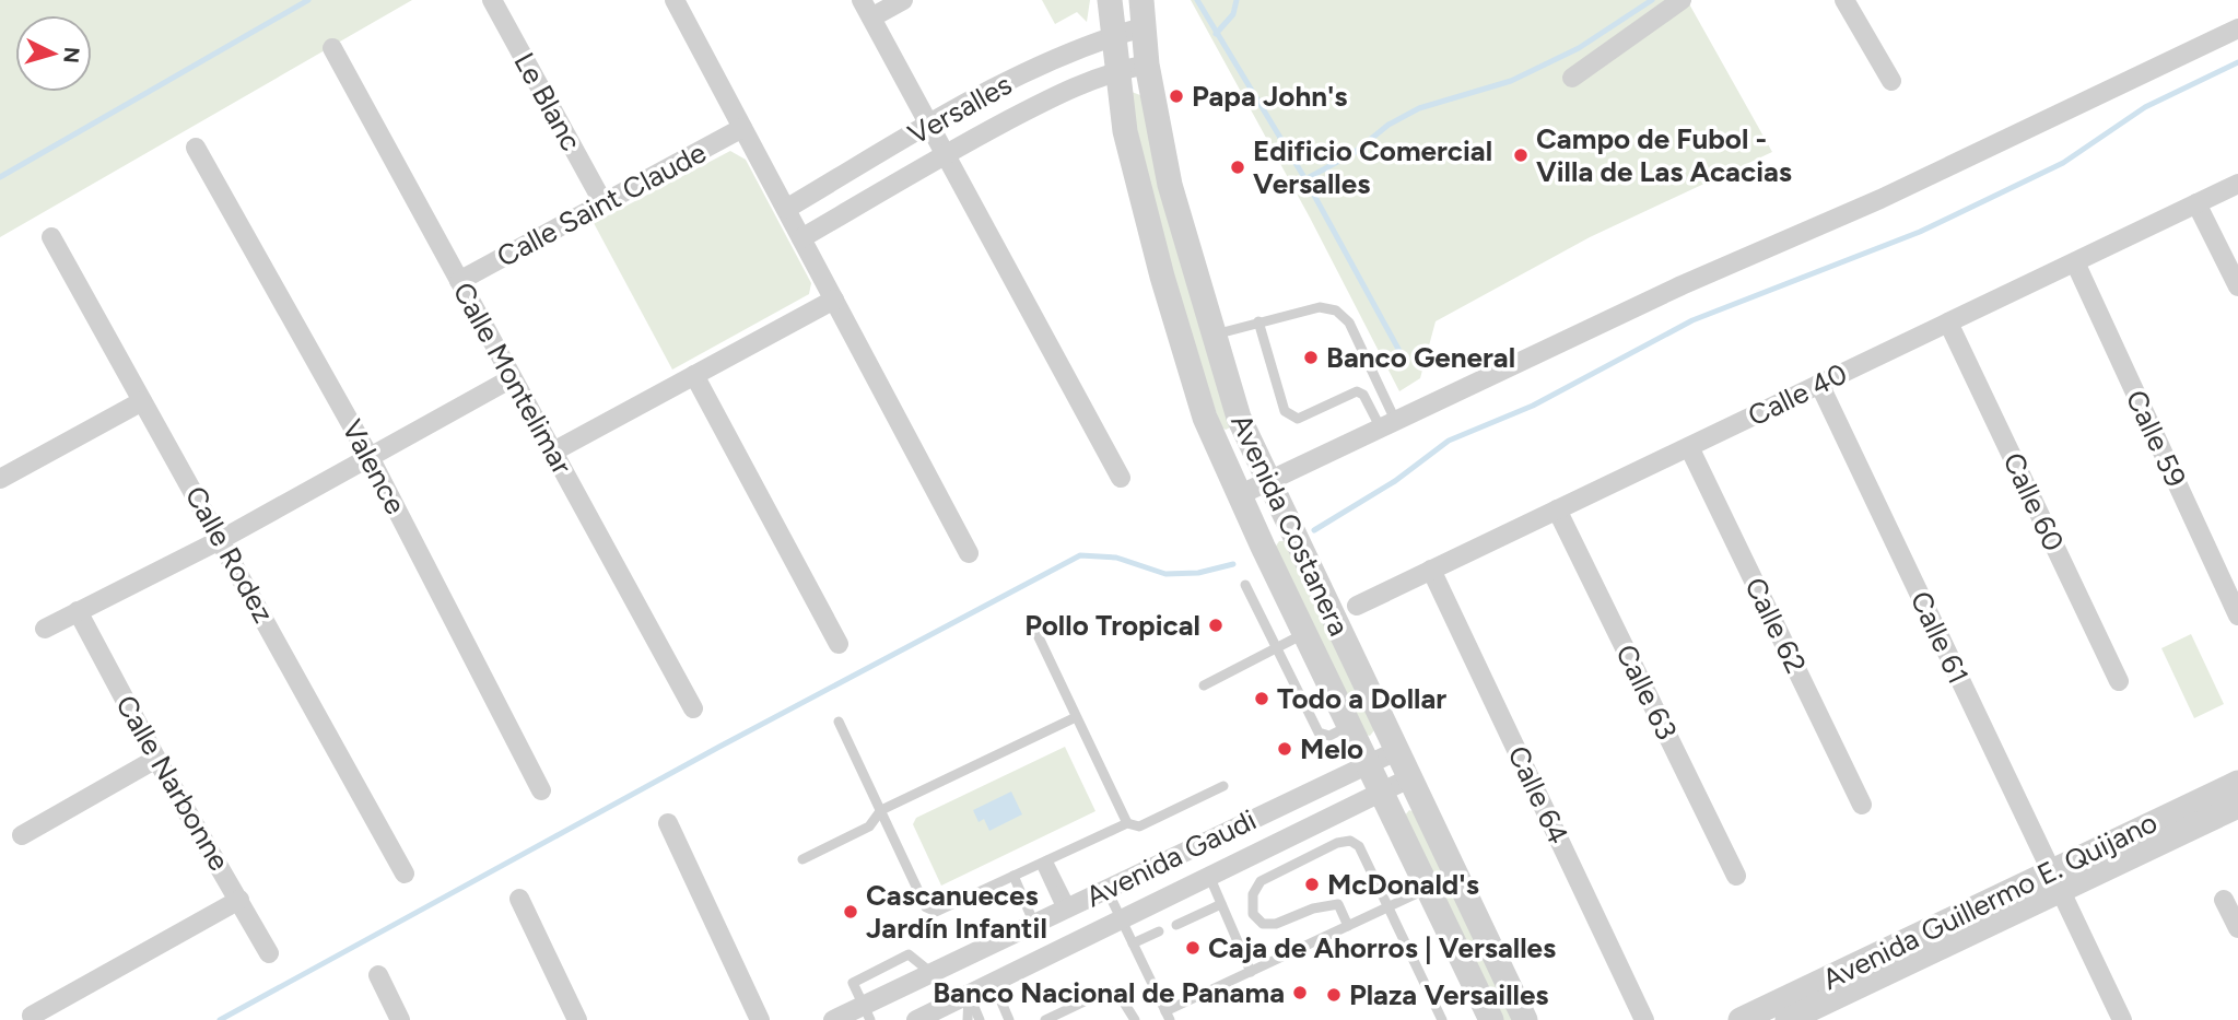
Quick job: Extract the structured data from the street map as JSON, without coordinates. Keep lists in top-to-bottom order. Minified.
{"streets":{"street":["Le Blanc","Versalles","Calle Saint Claude","Calle Montelimar","Calle 40","Calle 59","Valence","Calle 60","Avenida Costanera","Calle Rodez","Calle 62","Calle 61","Calle 63","Calle Narbonne","Calle 64","Avenida Gaudi","Avenida Guillermo E. Quijano"]},"crossings":[["Le Blanc","Calle Saint Claude"],["Versalles","Avenida Costanera"],["Calle Saint Claude","Calle Montelimar"],["Calle 40","Calle 59"],["Calle 40","Calle 60"],["Calle 40","Calle 62"],["Calle 40","Calle 61"],["Calle 40","Calle 63"],["Calle 40","Calle 64"],["Avenida Costanera","Avenida Gaudi"],["Calle 61","Avenida Guillermo E. Quijano"]],"places":["Papa John's","Campo de Fubol - Villa de Las Acacias","Edificio Comercial Versalles","Banco General","Pollo Tropical","Todo a Dollar","Melo","McDonald's","Cascanueces Jardín Infantil","Caja de Ahorros | Versalles","Banco Nacional de Panama","Plaza Versailles"],"north":"right"}
